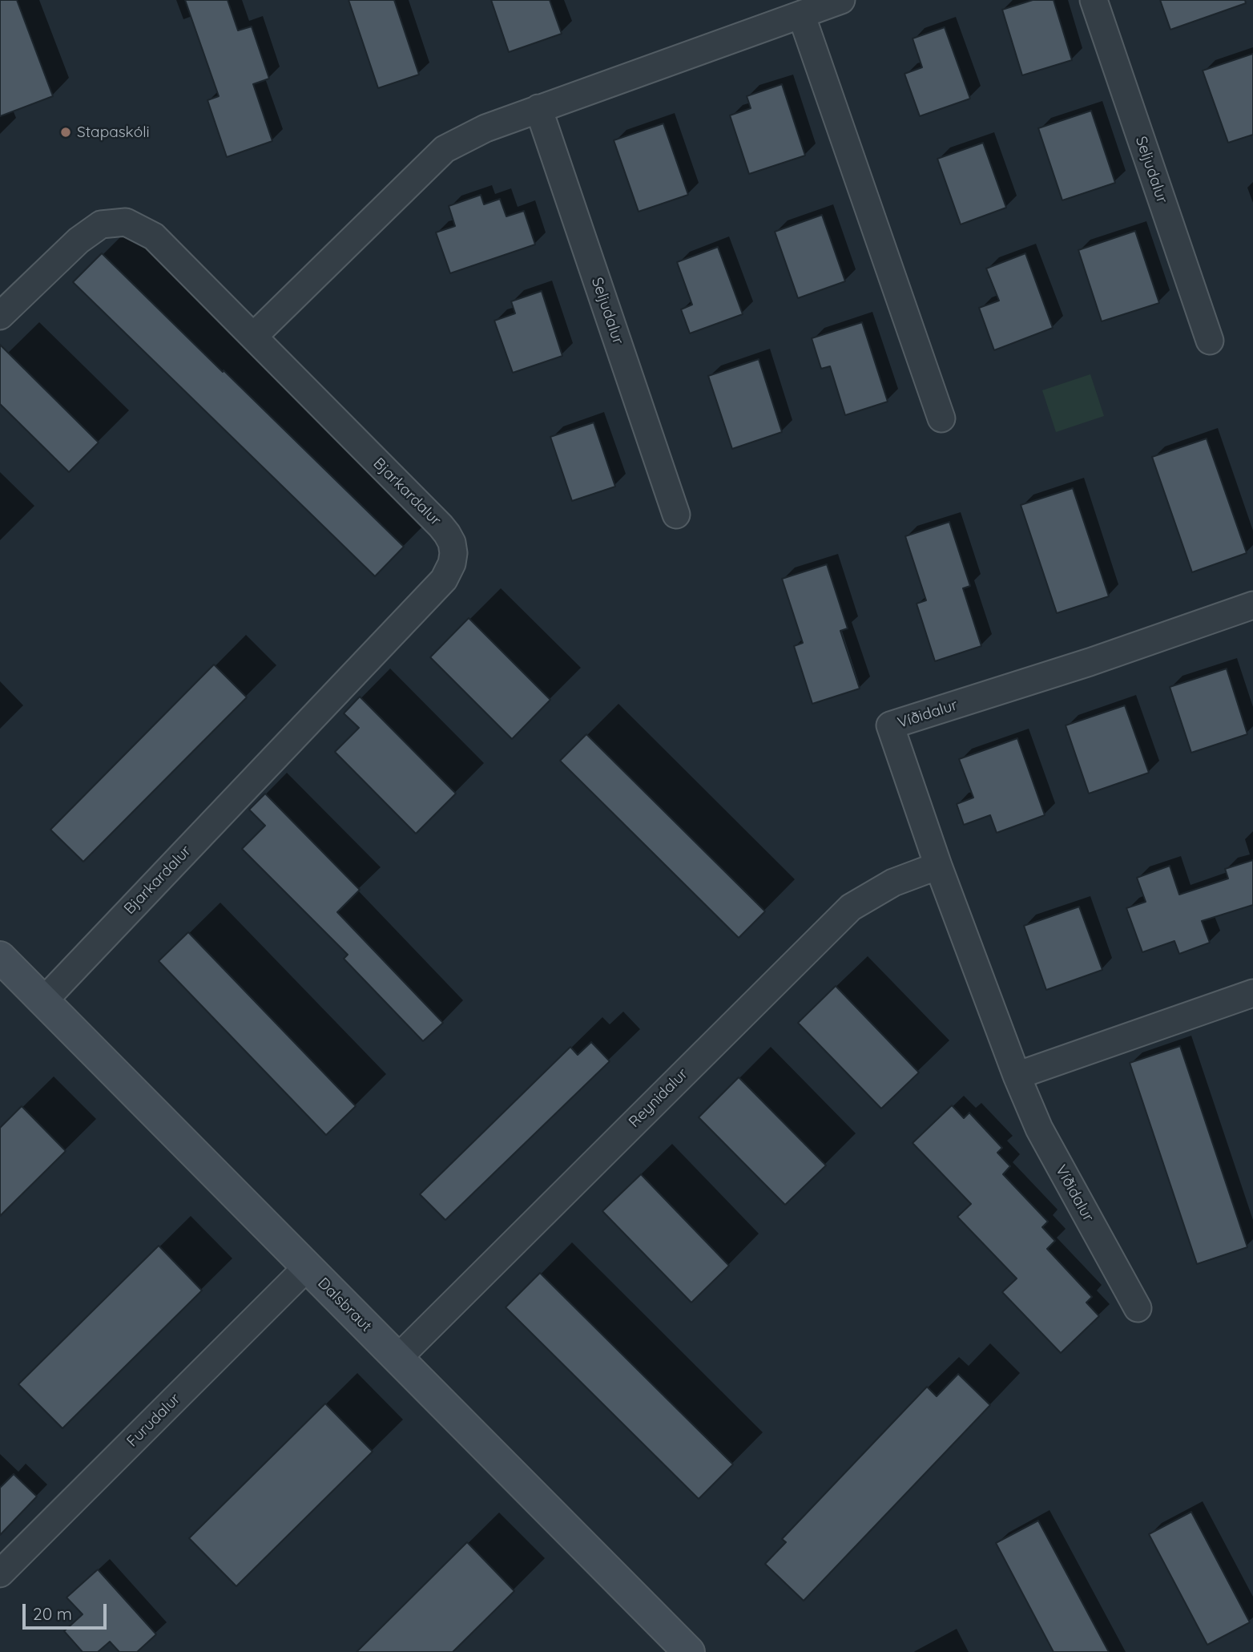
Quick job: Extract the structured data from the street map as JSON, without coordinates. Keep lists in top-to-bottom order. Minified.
{"streets":{"street":["Seljudalur","Bjarkardalur","Víðidalur","Reynidalur","Dalsbraut","Furudalur"]},"crossings":[["Bjarkardalur","Dalsbraut"],["Víðidalur","Reynidalur"],["Reynidalur","Dalsbraut"],["Dalsbraut","Furudalur"]],"places":["Stapaskóli"],"scale_bar":"20 m"}
